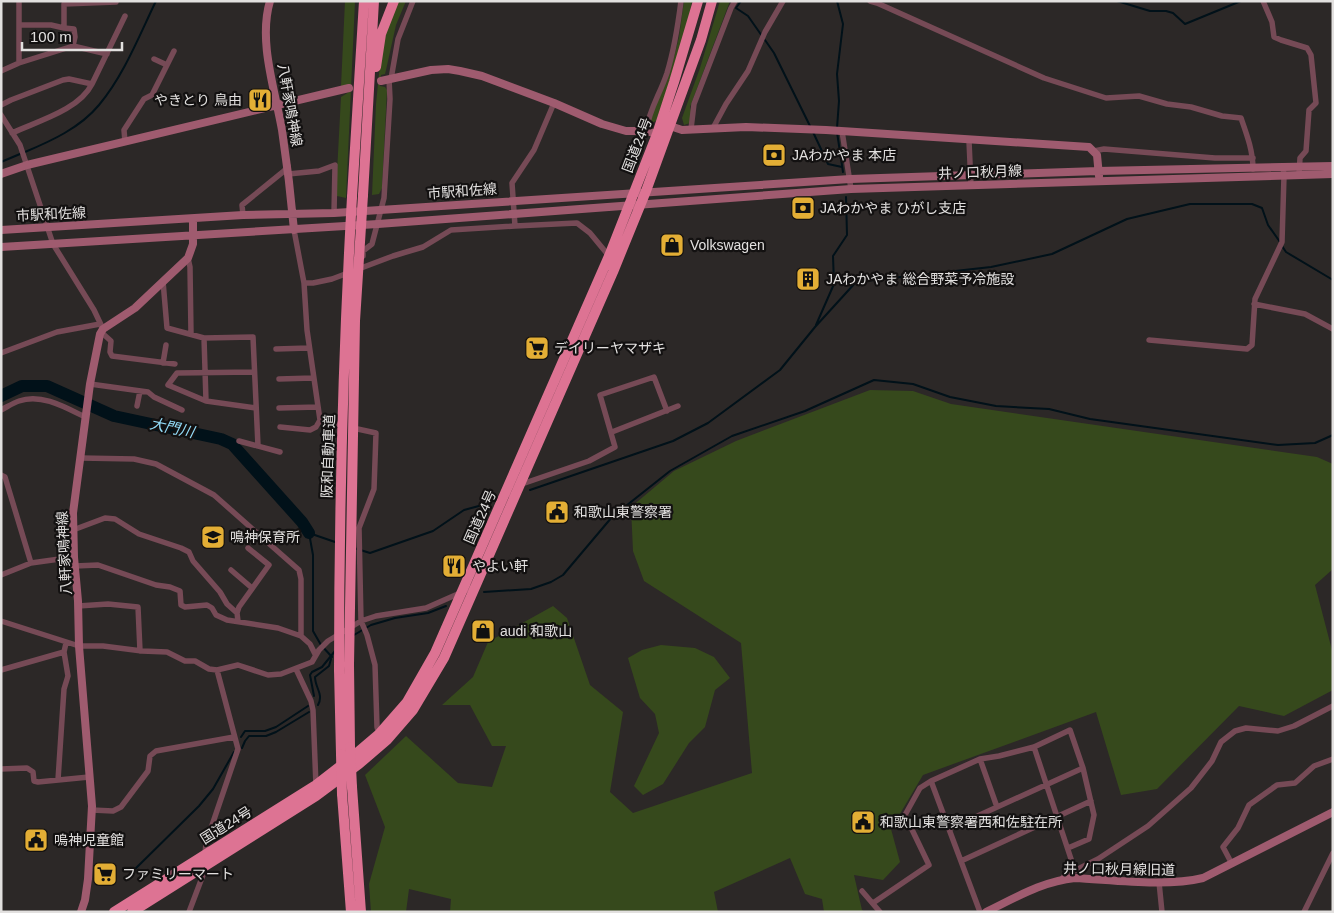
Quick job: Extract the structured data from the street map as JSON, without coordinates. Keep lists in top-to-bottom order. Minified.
{"streets":{"highway":["国道24号","阪和自動車道"],"main road":["八軒家鳴神線","井ノ口秋月線","市駅和佐線","井ノ口秋月線旧道"]},"crossings":[["八軒家鳴神線","市駅和佐線"],["国道24号","井ノ口秋月線"],["国道24号","市駅和佐線"],["井ノ口秋月線","市駅和佐線"]],"water":["大門川"],"places":{"restaurant":["やきとり 鳥由","やよい軒"],"bank":["JAわかやま 本店","JAわかやま ひがし支店"],"shop":["Volkswagen","audi 和歌山"],"building":["JAわかやま 総合野菜予冷施設"],"supermarket":["デイリーヤマザキ","ファミリーマート"],"public building":["和歌山東警察署","和歌山東警察署西和佐駐在所","嗚神児童館"],"school or university":["鳴神保育所"]},"scale_bar":"100 m"}
